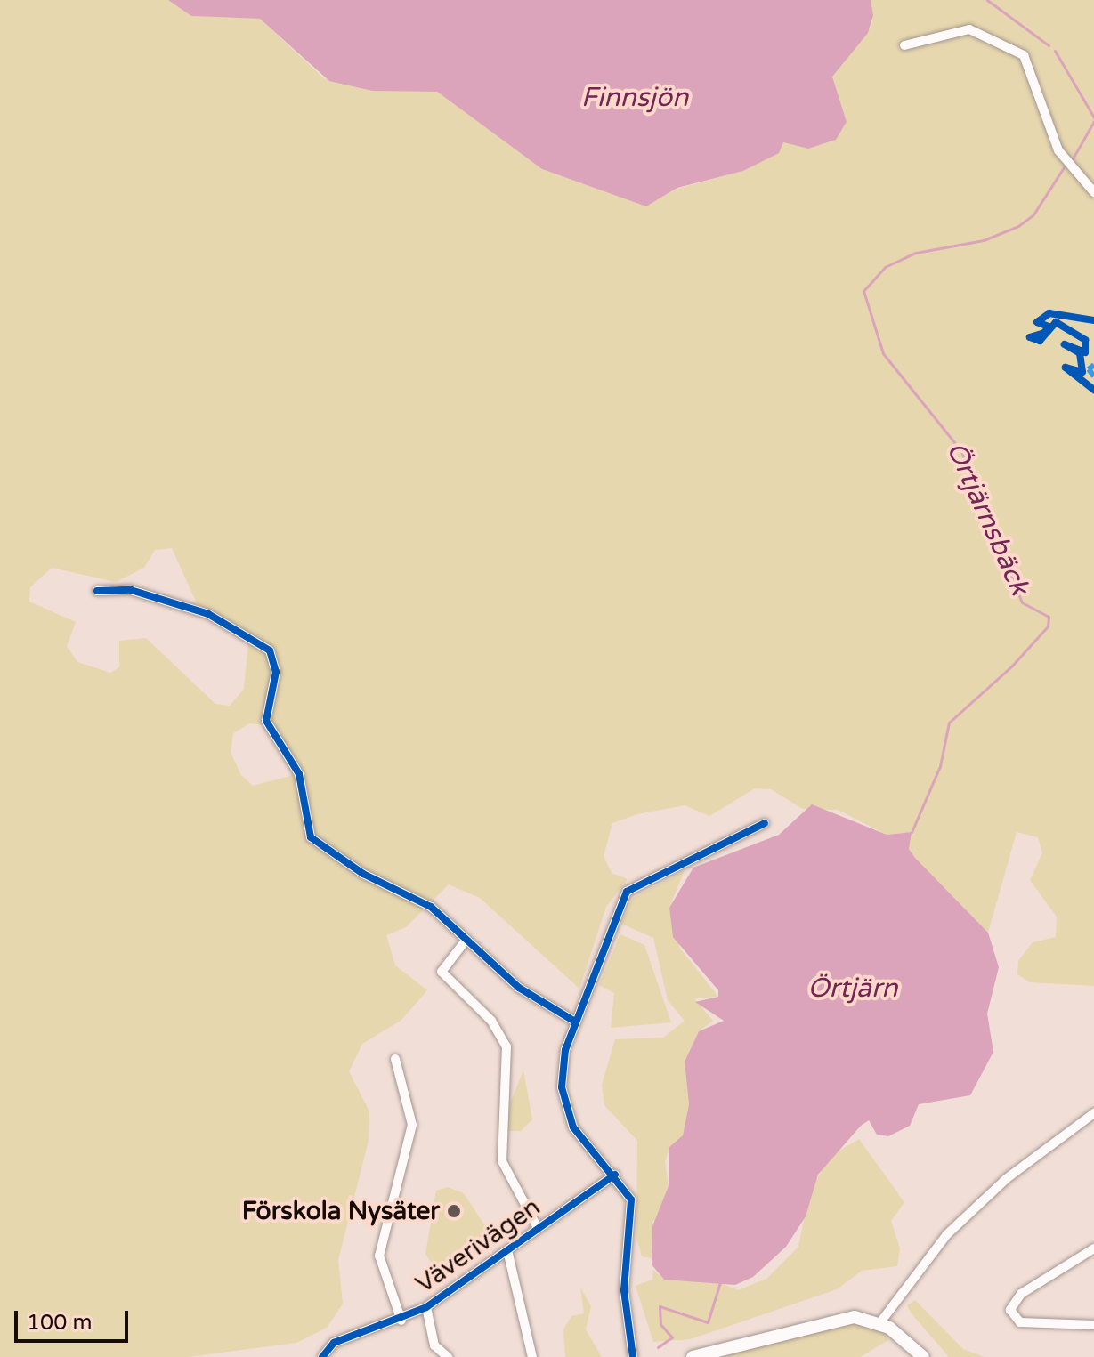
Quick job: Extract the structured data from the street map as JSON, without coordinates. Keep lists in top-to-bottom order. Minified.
{"streets":{"street":["Väverivägen"]},"water":["Finnsjön","Örtjärnsbäck","Örtjärn"],"places":["Förskola Nysäter"],"scale_bar":"100 m"}
